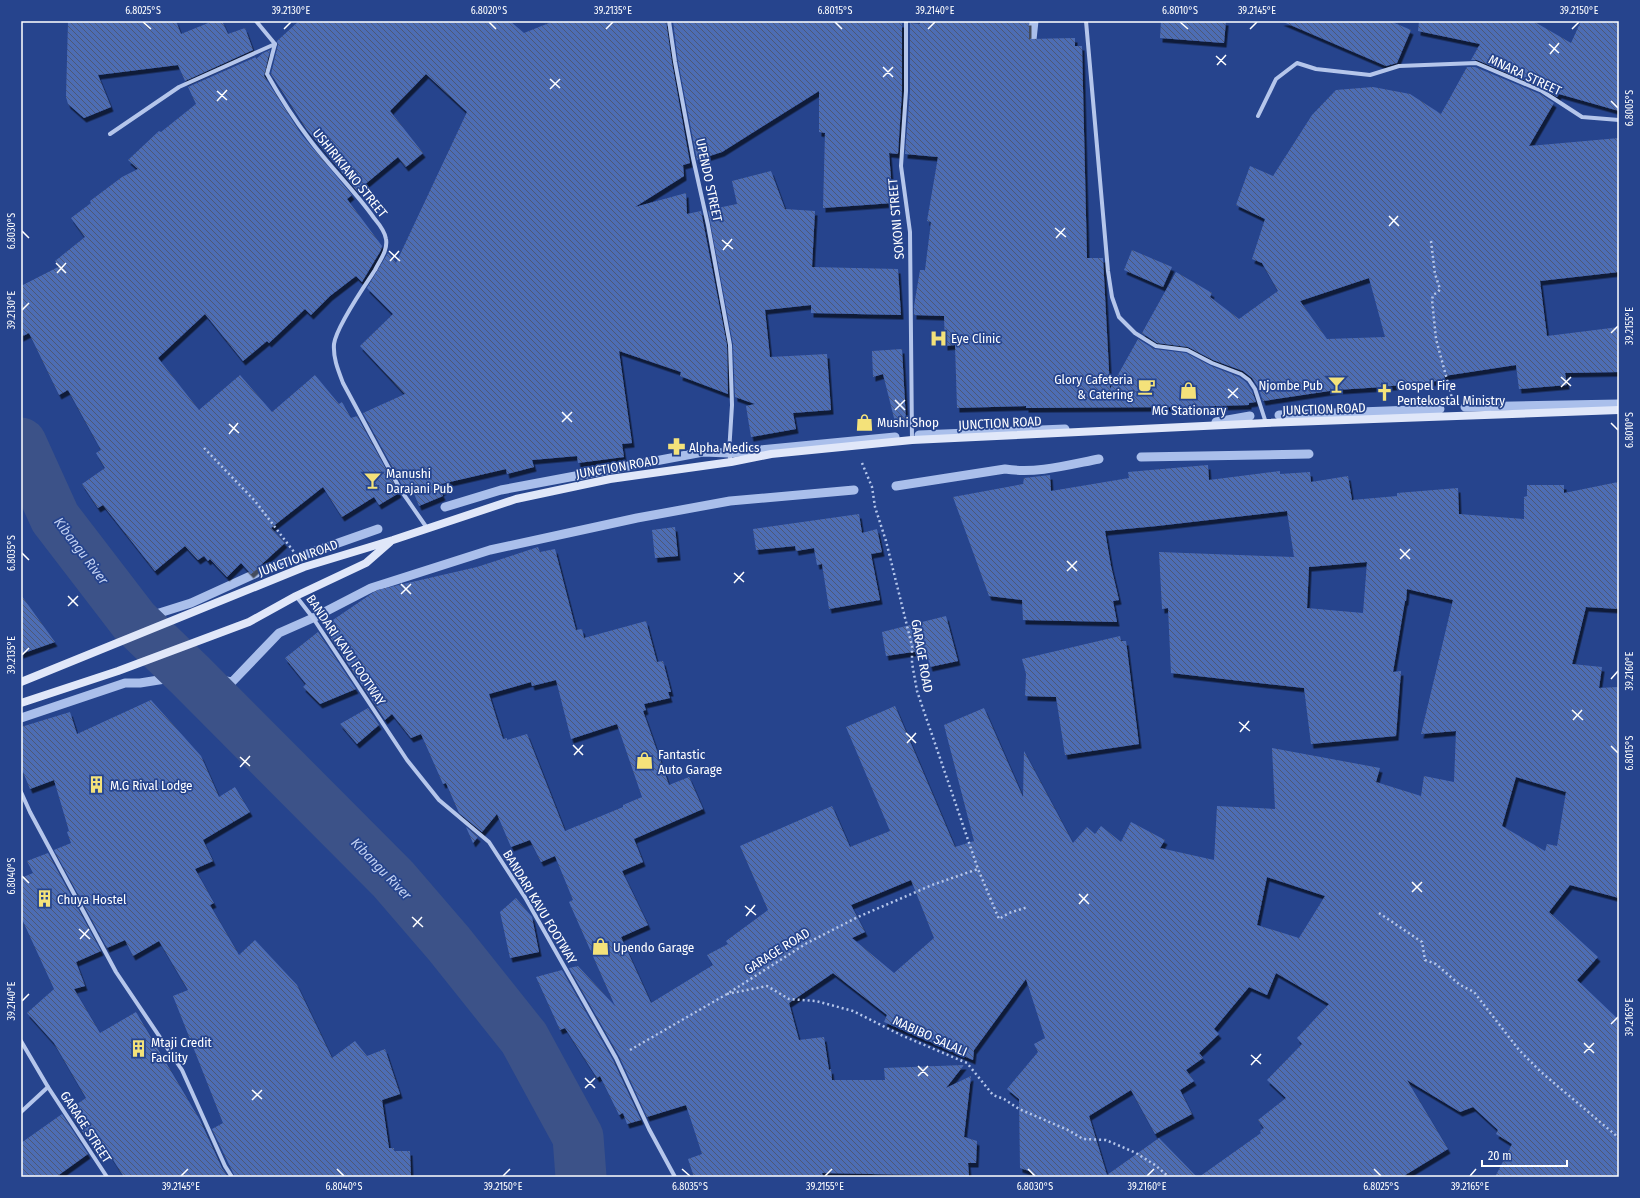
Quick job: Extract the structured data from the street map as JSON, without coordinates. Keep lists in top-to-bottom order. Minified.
{"streets":{"main road":["JUNCTION ROAD"],"street":["MNARA STREET","USHIRIKIANO STREET","UPENDO STREET","SOKONI STREET","BANDARI KAVU FOOTWAY","GARAGE STREET"],"path":["GARAGE ROAD","MABIBO SALALI"]},"crossings":[["USHIRIKIANO STREET","JUNCTION ROAD"],["UPENDO STREET","JUNCTION ROAD"],["SOKONI STREET","JUNCTION ROAD"],["JUNCTION ROAD","BANDARI KAVU FOOTWAY"],["JUNCTION ROAD","GARAGE ROAD"],["BANDARI KAVU FOOTWAY","GARAGE ROAD"],["GARAGE ROAD","MABIBO SALALI"]],"water":["Kibangu River"],"places":{"hospital":["Eye Clinic"],"bar":["Njombe Pub","Manushi Darajani Pub"],"cafe":["Glory Cafeteria & Catering"],"shop":["MG Stationary","Mushi Shop","Fantastic Auto Garage","Upendo Garage"],"church":["Gospel Fire Pentekostal Ministry"],"pharmacy":["Alpha Medics"],"building":["M.G Rival Lodge","Chuya Hostel","Mtaji Credit Facility"]},"scale_bar":"20 m","coordinates":["6.8025°S","39.2130°E","6.8020°S","39.2135°E","6.8015°S","39.2140°E","6.8010°S","39.2145°E","39.2150°E","6.8005°S","6.8030°S","39.2155°E","6.8035°S","39.2160°E","6.8040°S","39.2165°E"]}
